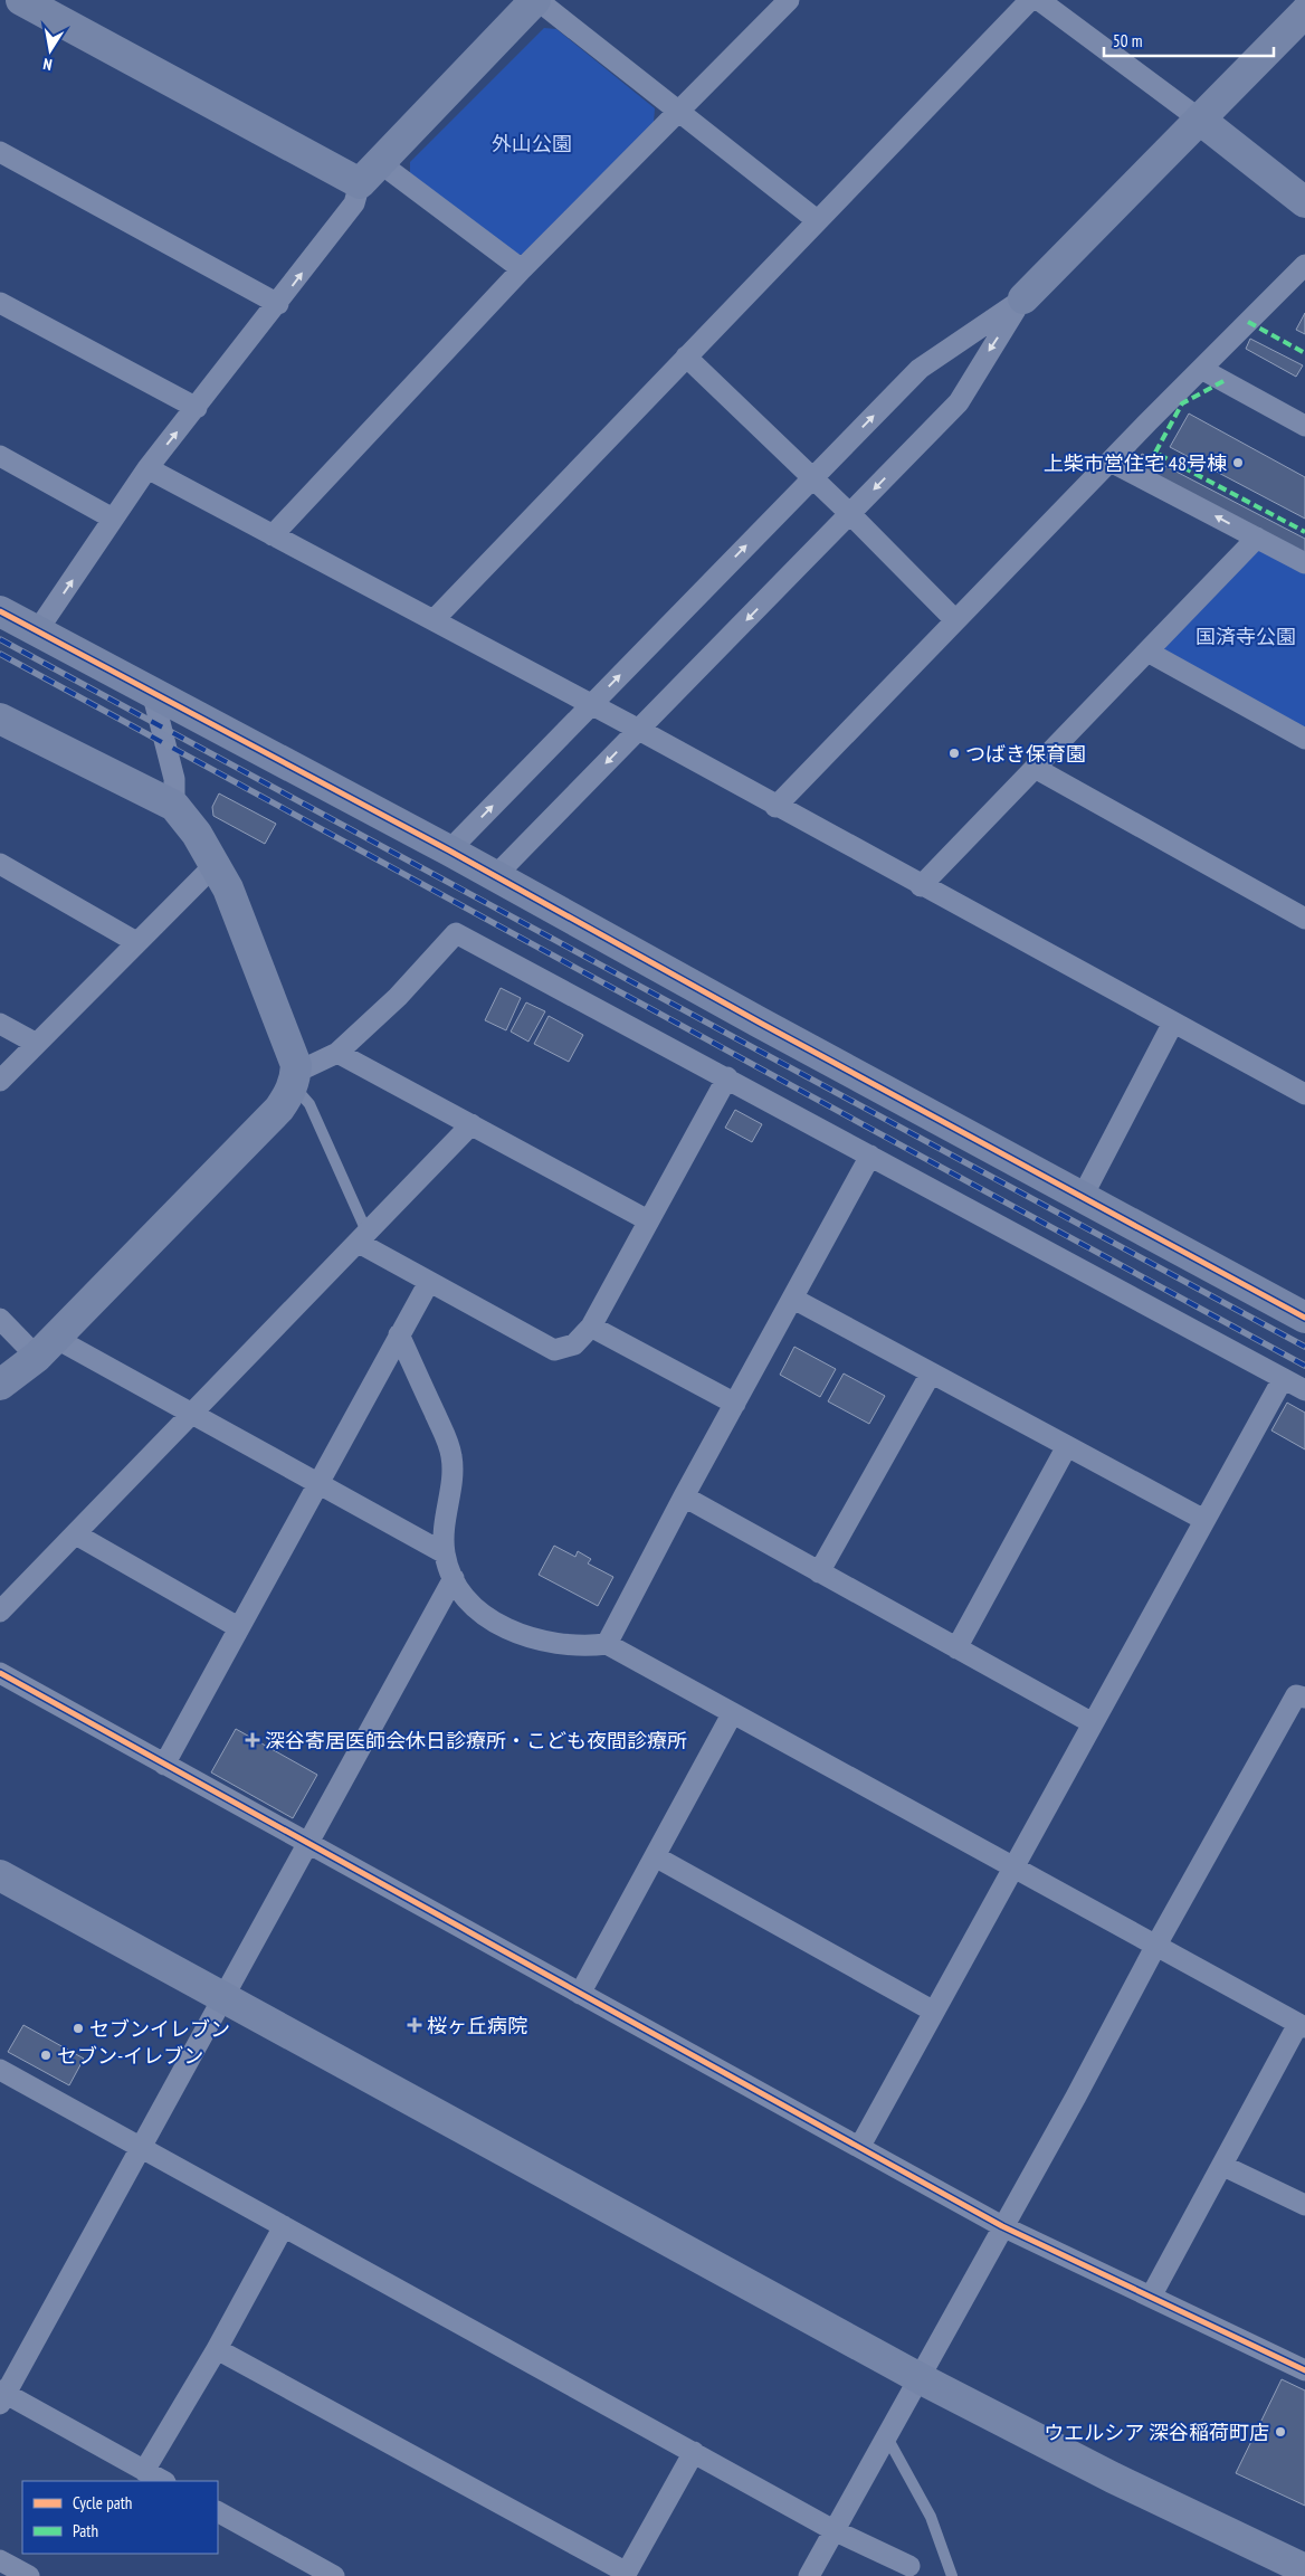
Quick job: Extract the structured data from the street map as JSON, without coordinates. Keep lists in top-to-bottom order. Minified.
{"parks":["外山公園","国済寺公園"],"places":{"other":["上柴市営住宅 48号棟","つばき保育園","セブンイレブン","セブン-イレブン","ウエルシア 深谷稲荷町店"],"health":["深谷寄居医師会休日診療所・こども夜間診療所","桜ヶ丘病院"]},"legend":["Cycle path","Path"],"scale_bar":"50 m","north":"bottom"}
